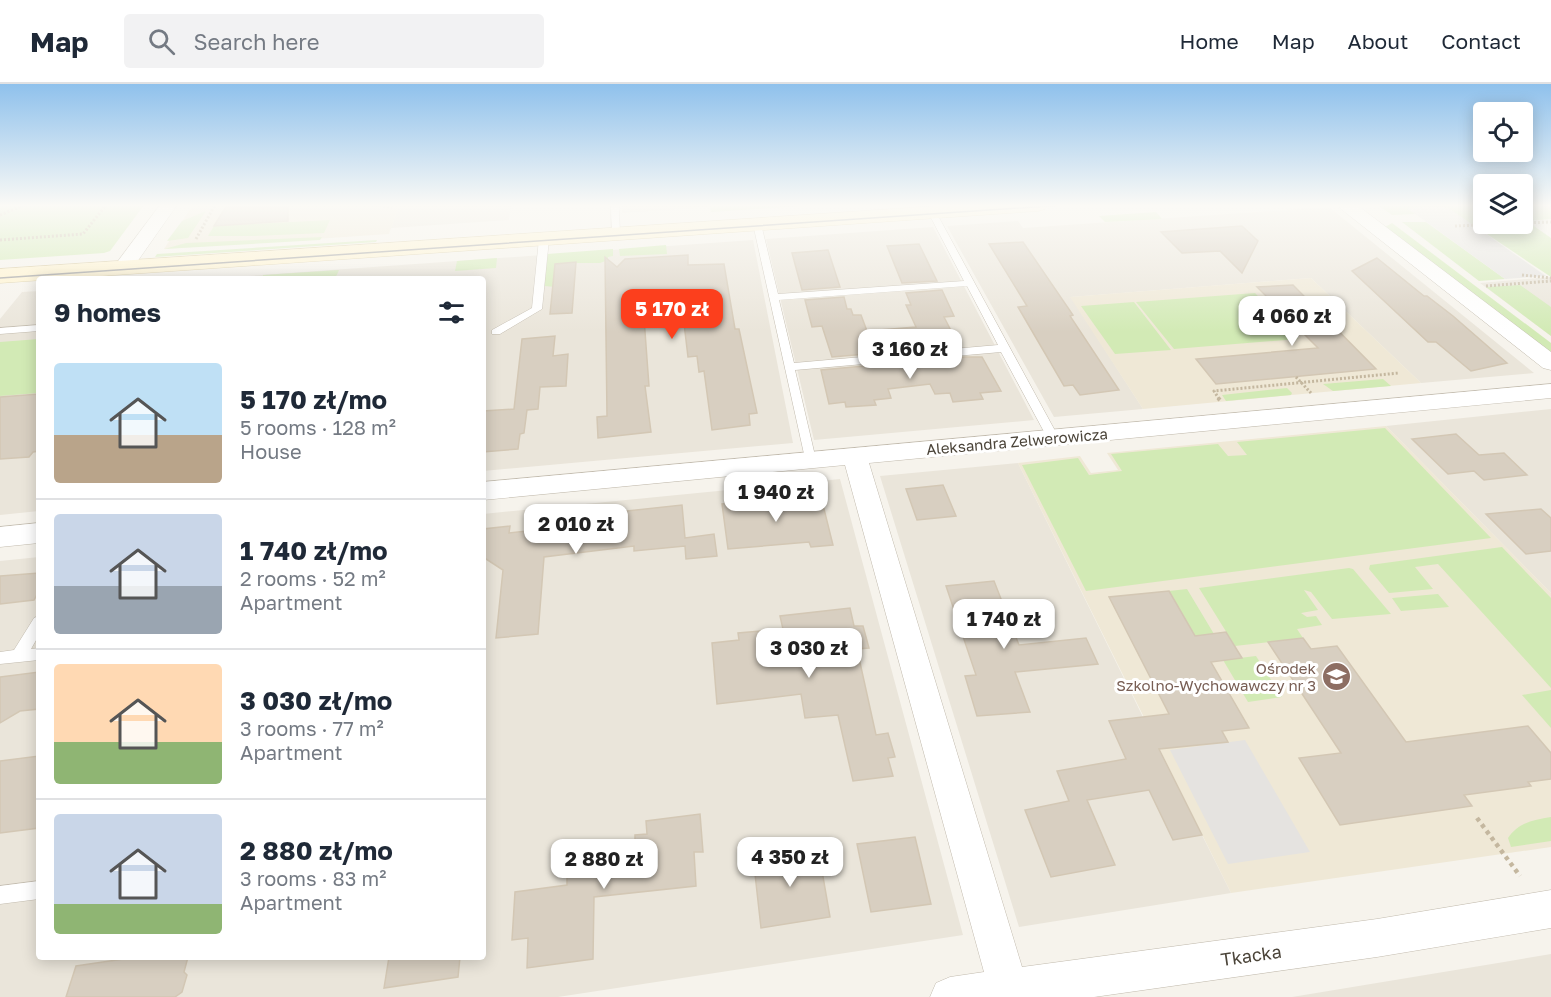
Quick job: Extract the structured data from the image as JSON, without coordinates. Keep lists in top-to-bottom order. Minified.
{"streets":{"street":["Aleksandra Zelwerowicza","Tkacka"]},"places":{"school or university":["Ośrodek Szkolno-Wychowawczy nr 3"]},"page":{"header":"Map","search":"Search here","nav":["Home","Map","About","Contact"],"heading":"9 homes","price":["5 170 zł","4 060 zł","3 160 zł","1 940 zł","2 010 zł","1 740 zł","3 030 zł","4 350 zł","2 880 zł"],"list":[{"name":"5 170 zł/mo","note":"5 rooms · 128 m² · House"},{"name":"1 740 zł/mo","note":"2 rooms · 52 m² · Apartment"},{"name":"3 030 zł/mo","note":"3 rooms · 77 m² · Apartment"},{"name":"2 880 zł/mo","note":"3 rooms · 83 m² · Apartment"}]}}
